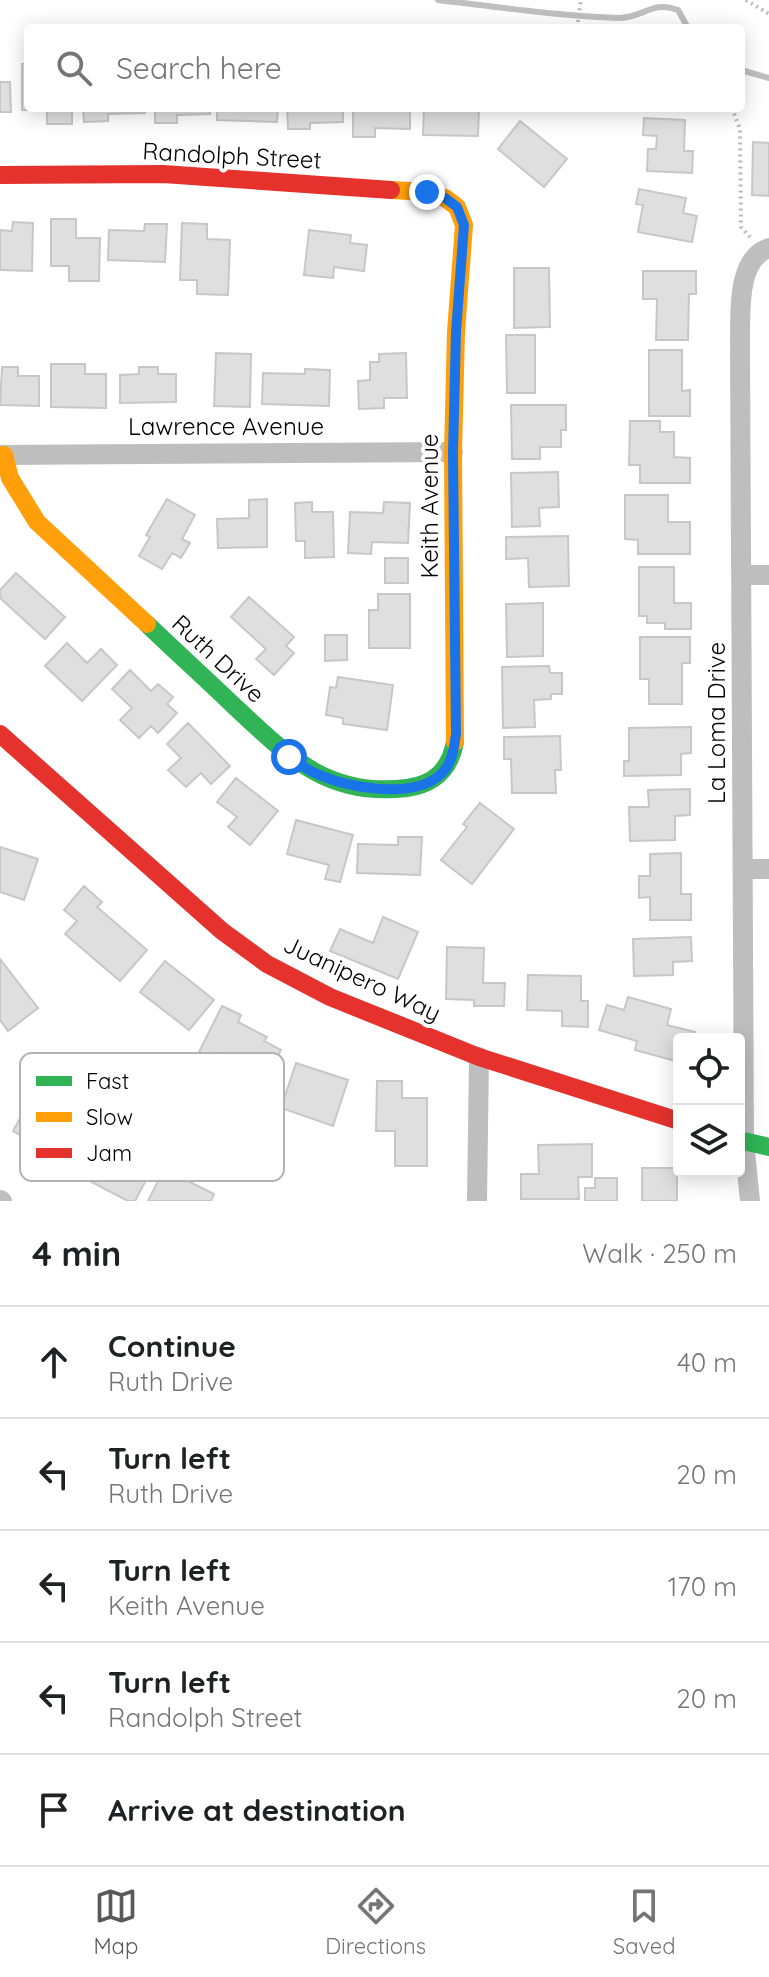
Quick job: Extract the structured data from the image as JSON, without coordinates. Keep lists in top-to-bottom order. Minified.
{"streets":{"street":["Randolph Street","Lawrence Avenue","Keith Avenue","Ruth Drive","La Loma Drive","Juanipero Way"]},"crossings":[["Randolph Street","Keith Avenue"],["Lawrence Avenue","Keith Avenue"],["Lawrence Avenue","Ruth Drive"],["Keith Avenue","Ruth Drive"]],"legend":["Fast","Slow","Jam"],"page":{"search":"Search here","heading":["4 min","Walk · 250 m"],"list":[["Continue","Ruth Drive","40 m"],["Turn left","Ruth Drive","20 m"],["Turn left","Keith Avenue","170 m"],["Turn left","Randolph Street","20 m"],"Arrive at destination"],"nav":["Map","Directions","Saved"]}}
